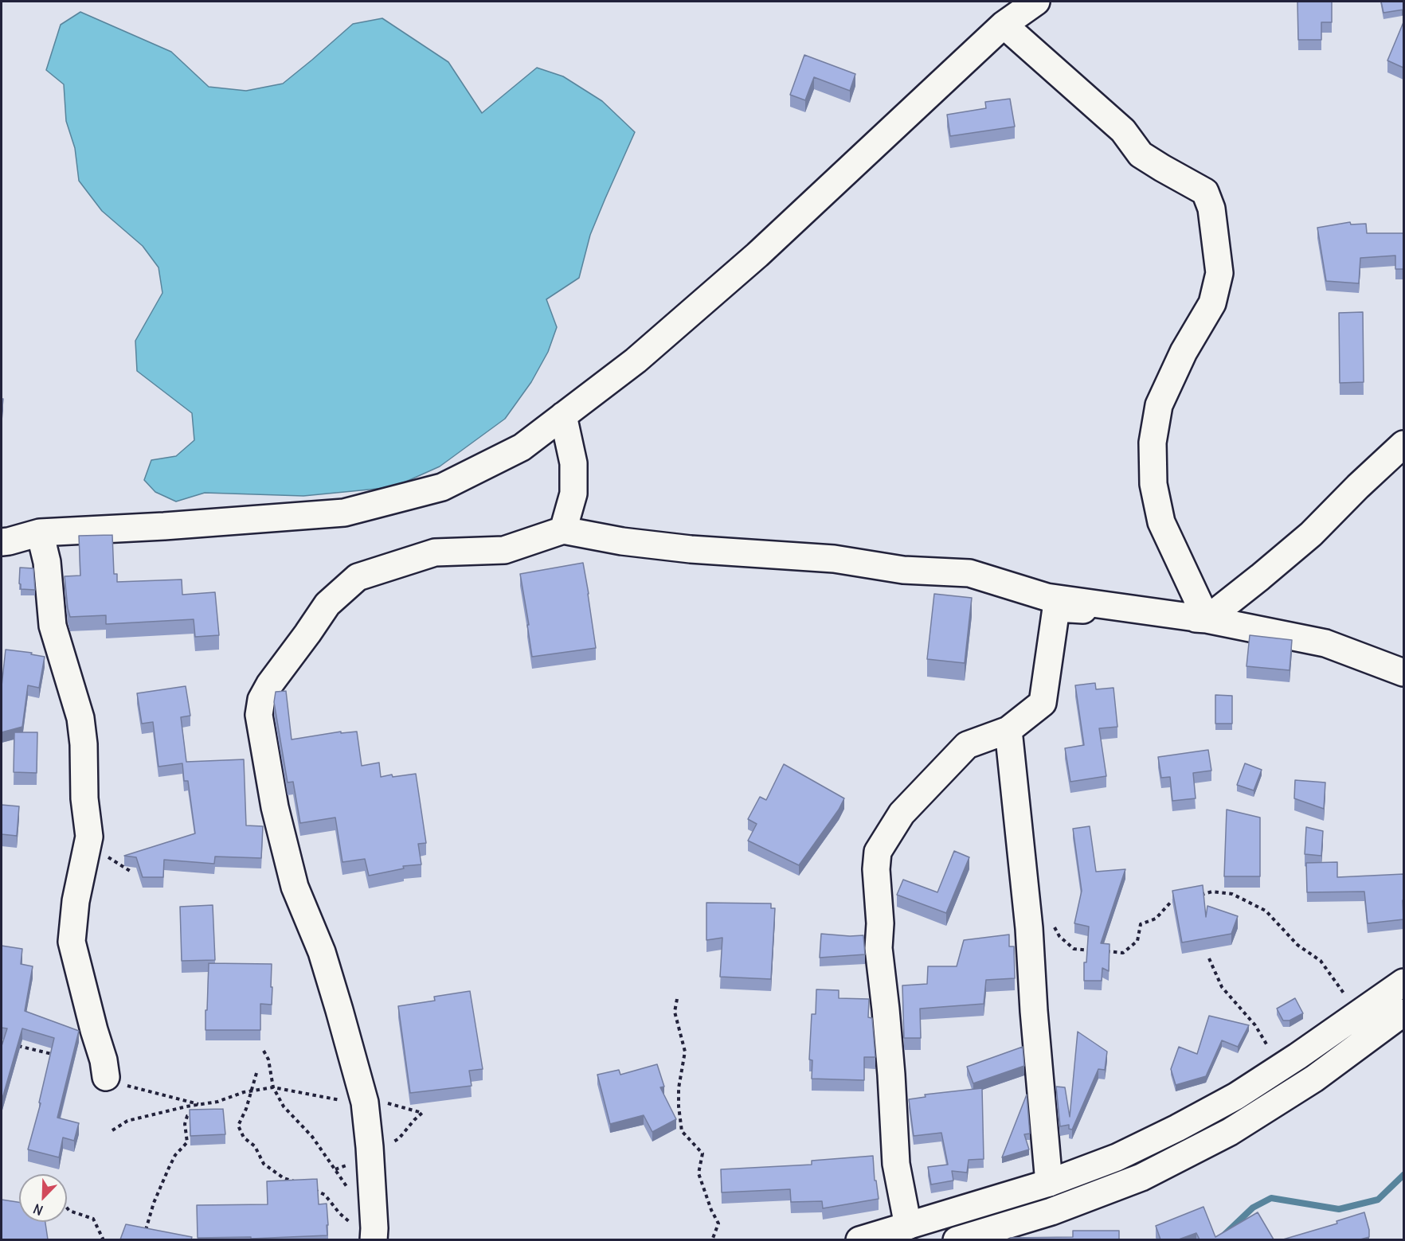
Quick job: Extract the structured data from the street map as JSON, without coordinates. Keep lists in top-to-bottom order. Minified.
{"north":"bottom left"}
